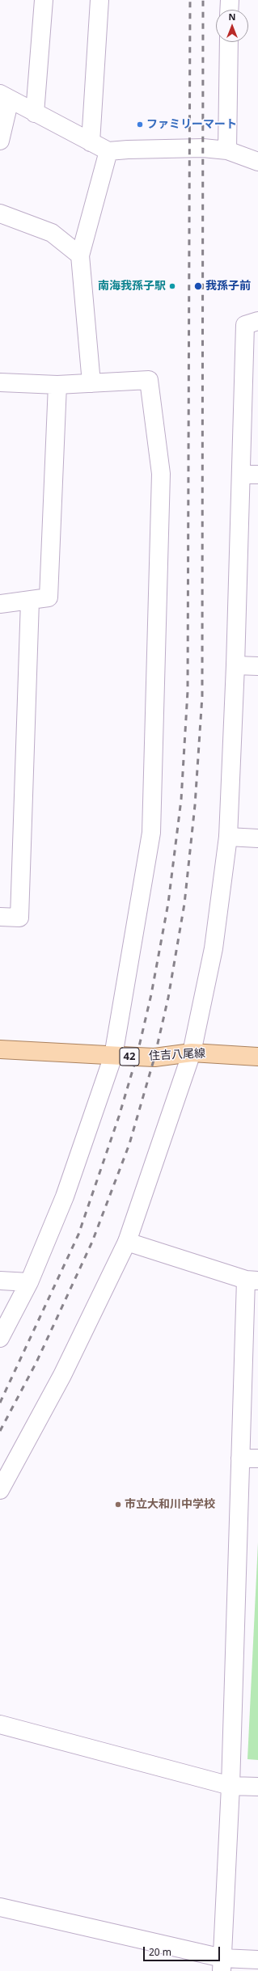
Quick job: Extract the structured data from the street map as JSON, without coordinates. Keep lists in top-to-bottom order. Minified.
{"streets":{"main road":["住吉八尾線","42"]},"places":["ファミリーマート","南海我孫子駅","我孫子前","市立大和川中学校"],"scale_bar":"20 m","north":"top"}
